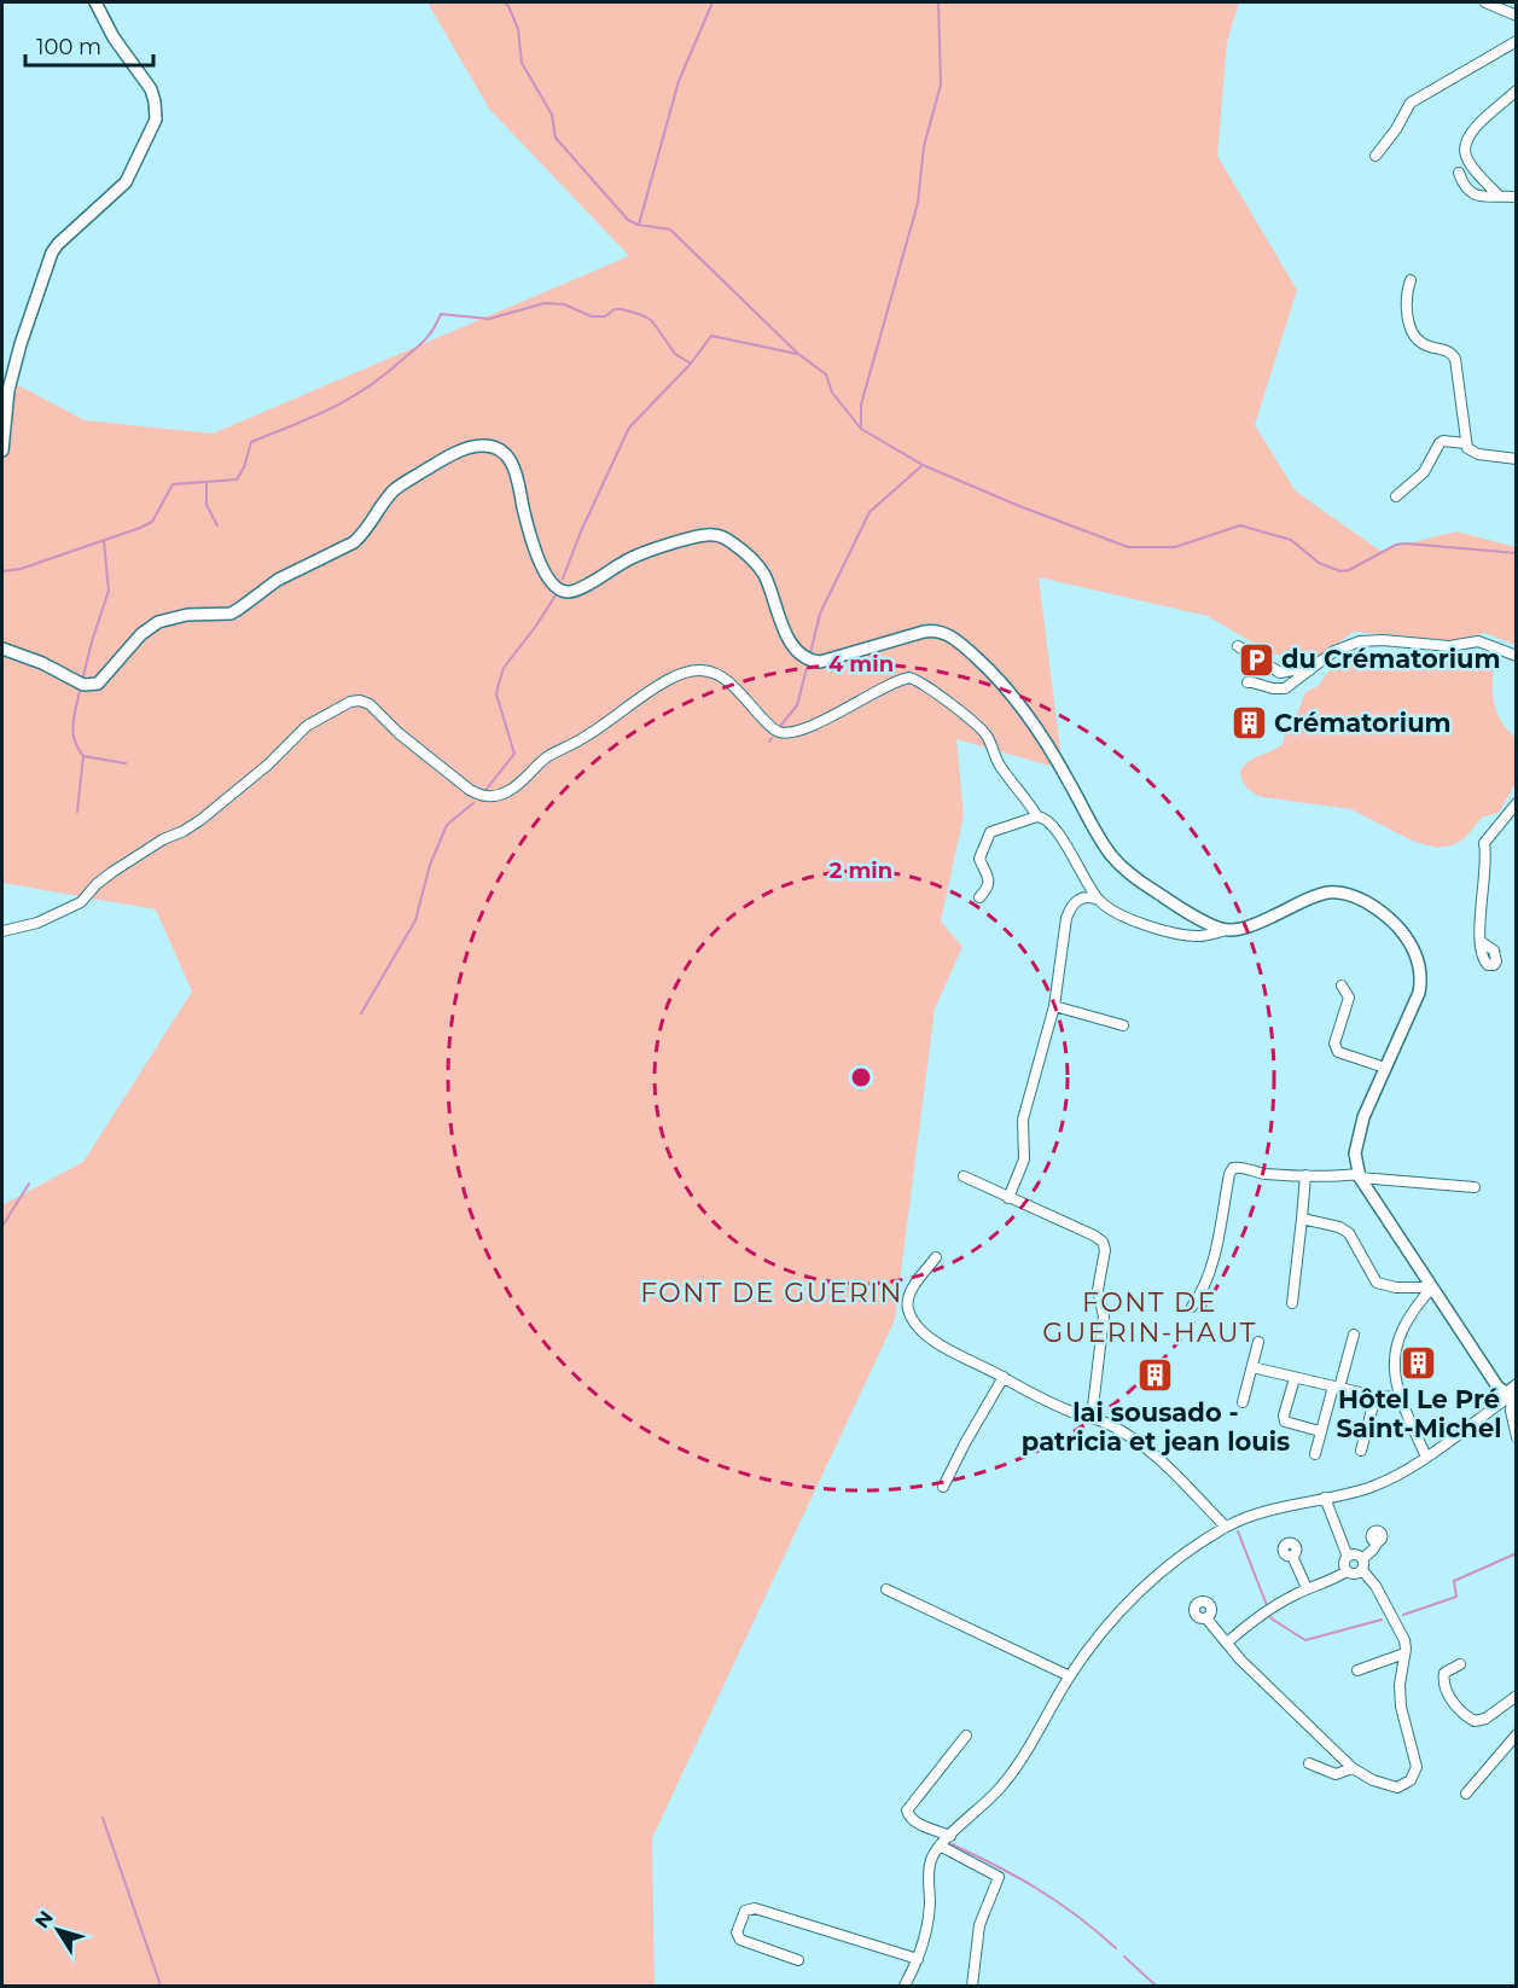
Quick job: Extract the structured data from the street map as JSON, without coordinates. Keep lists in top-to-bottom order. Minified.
{"districts":["FONT DE GUERIN","FONT DE GUERIN-HAUT"],"places":{"parking":["du Crématorium"],"building":["Crématorium","Hôtel Le Pré Saint-Michel","lai sousado - patricia et jean louis"]},"scale_bar":"100 m","north":"top left","rings":["4 min","2 min"]}
